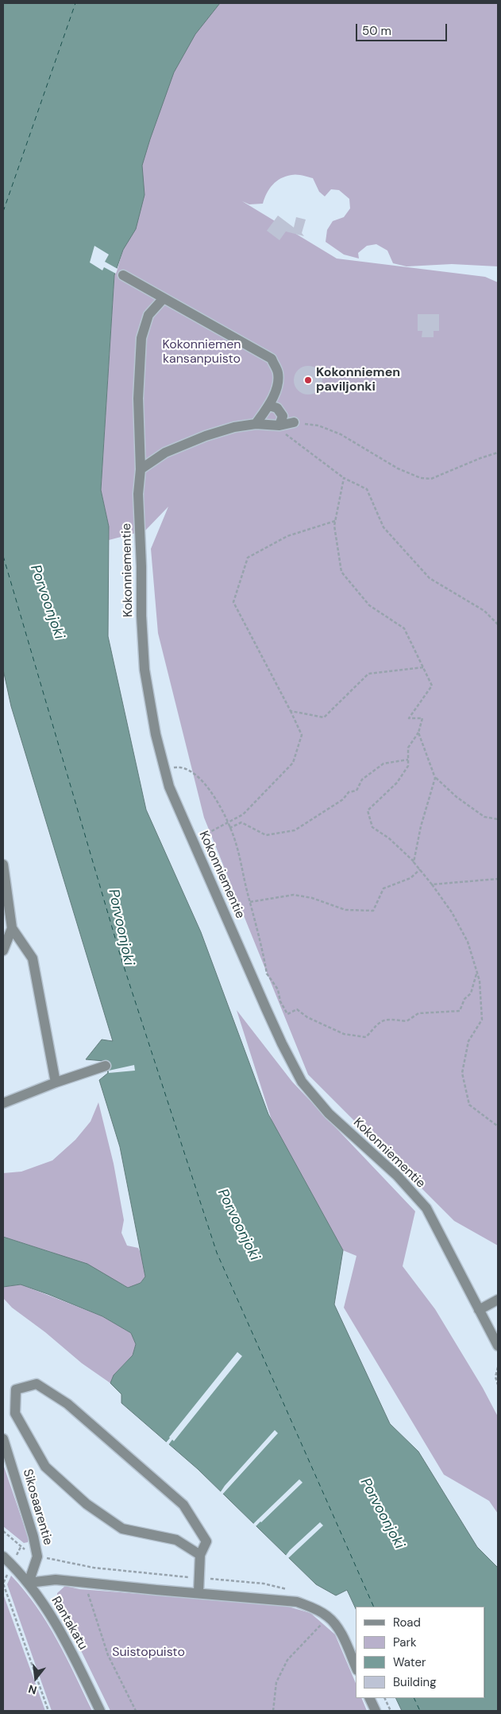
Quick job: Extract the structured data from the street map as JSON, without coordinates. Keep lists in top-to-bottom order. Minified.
{"streets":{"street":["Kokonniementie","Sikosaarentie","Rantakatu"]},"crossings":[["Sikosaarentie","Rantakatu"]],"water":["Porvoonjoki"],"parks":["Kokonniemen kansanpuisto","Suistopuisto"],"places":["Kokonniemen paviljonki"],"legend":["Road","Park","Water","Building"],"scale_bar":"50 m","north":"bottom"}
